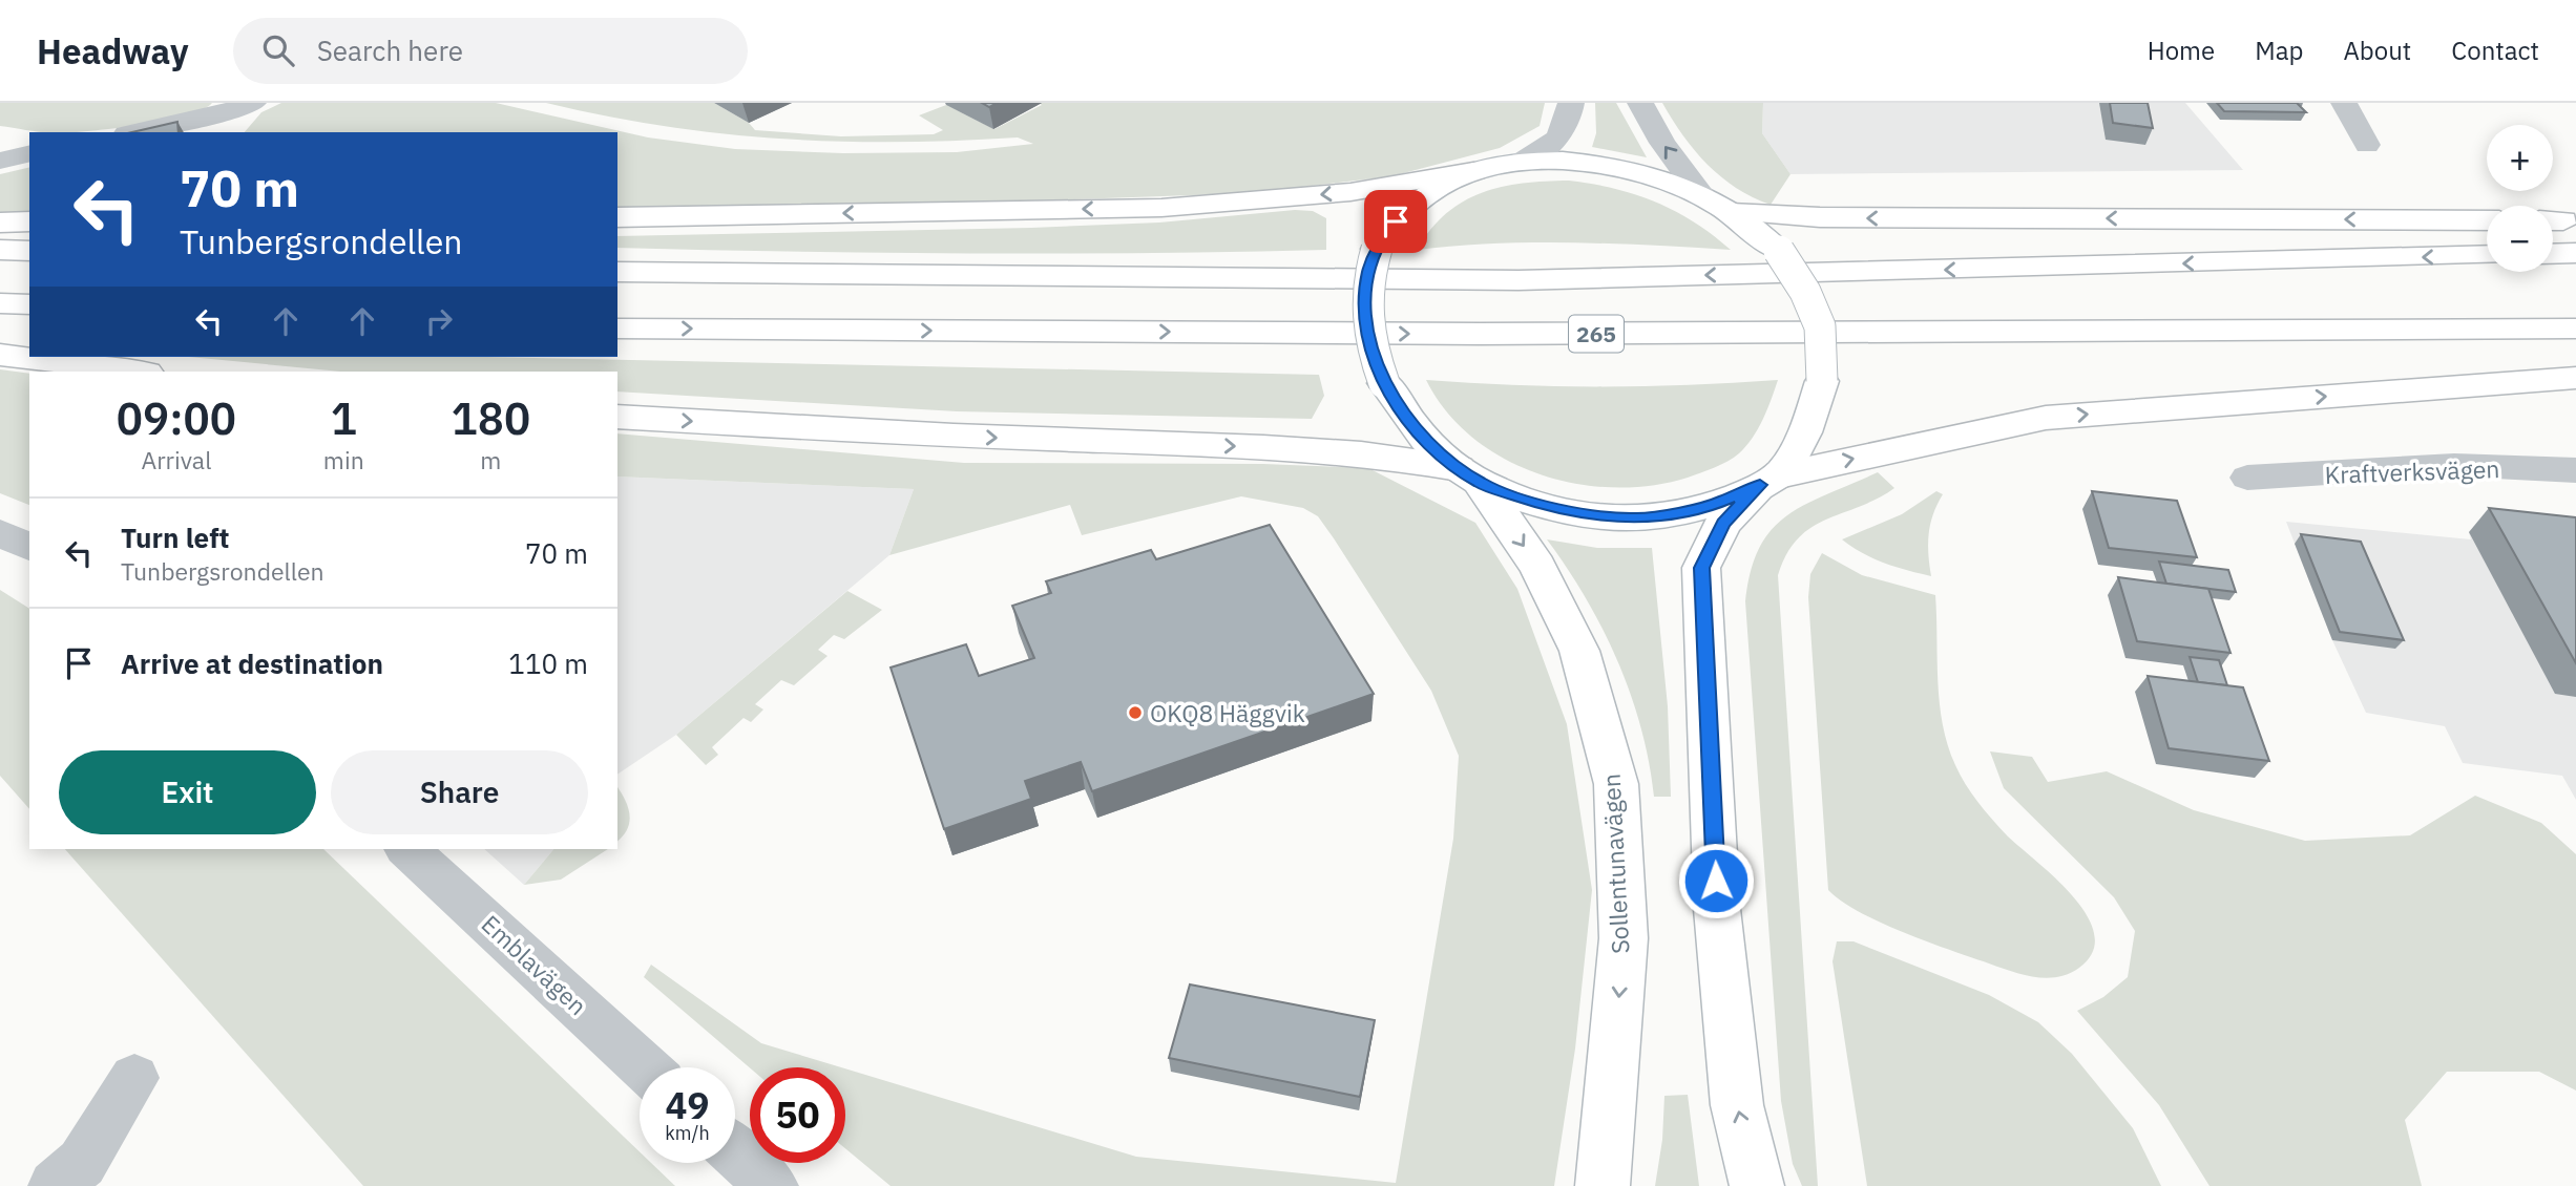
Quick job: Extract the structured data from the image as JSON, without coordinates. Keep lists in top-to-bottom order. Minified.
{"streets":{"main road":["265","Sollentunavägen"],"street":["Kraftverksvägen","Emblavägen"]},"places":["OKQ8 Häggvik"],"page":{"header":"Headway","search":"Search here","nav":["Home","Map","About","Contact"],"map_buttons":["+","−"],"turn":["70 m","Tunbergsrondellen"],"eta":["09:00","Arrival","1","min","180","m"],"list":[{"name":"Turn left","note":"Tunbergsrondellen","value":"70 m"},{"name":"Arrive at destination","value":"110 m"}],"buttons":["Exit","Share"],"speed":"49 km/h","limit":"50"}}
